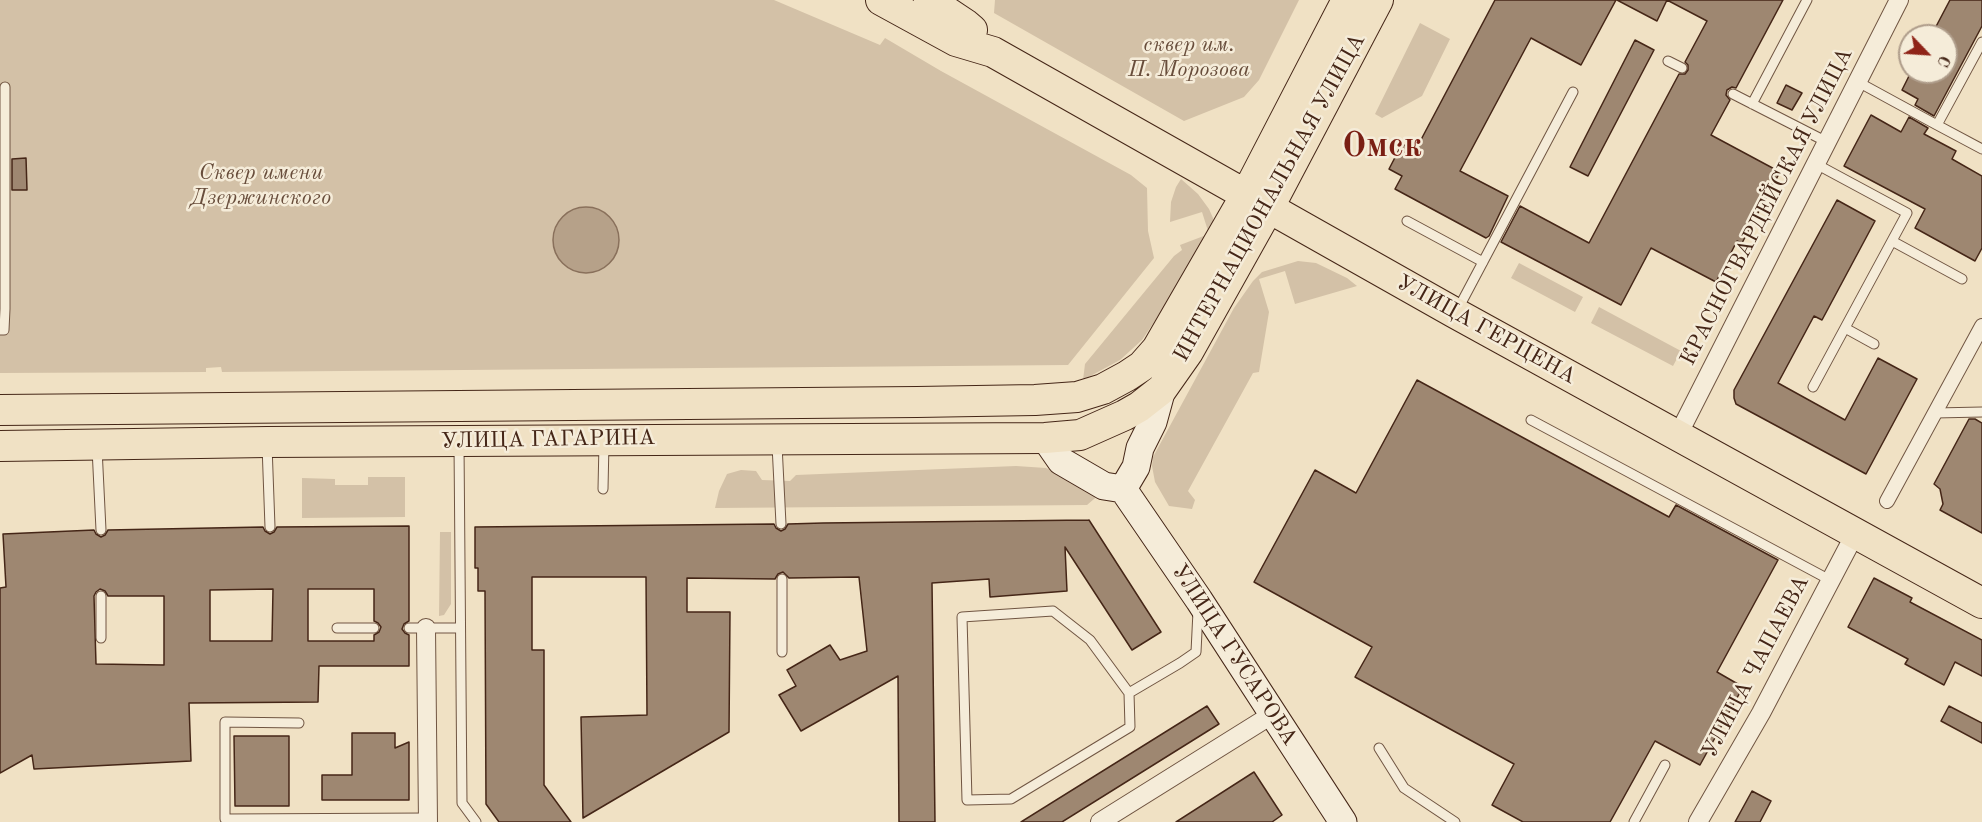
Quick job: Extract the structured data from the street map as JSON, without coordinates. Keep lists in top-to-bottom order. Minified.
{"streets":{"main road":["ИНТЕРНАЦИОНАЛЬНАЯ УЛИЦА","УЛИЦА ГЕРЦЕНА","УЛИЦА ГАГАРИНА","УЛИЦА ГУСАРОВА"],"street":["КРАСНОГВАРДЕЙСКАЯ УЛИЦА","УЛИЦА ЧАПАЕВА"]},"crossings":[["ИНТЕРНАЦИОНАЛЬНАЯ УЛИЦА","УЛИЦА ГЕРЦЕНА"],["ИНТЕРНАЦИОНАЛЬНАЯ УЛИЦА","УЛИЦА ГАГАРИНА"],["КРАСНОГВАРДЕЙСКАЯ УЛИЦА","УЛИЦА ГЕРЦЕНА"],["УЛИЦА ГЕРЦЕНА","УЛИЦА ЧАПАЕВА"]],"districts":["Омск"],"parks":["сквер им. П. Морозова","Сквер имени Дзержинского"],"north":"bottom right"}
